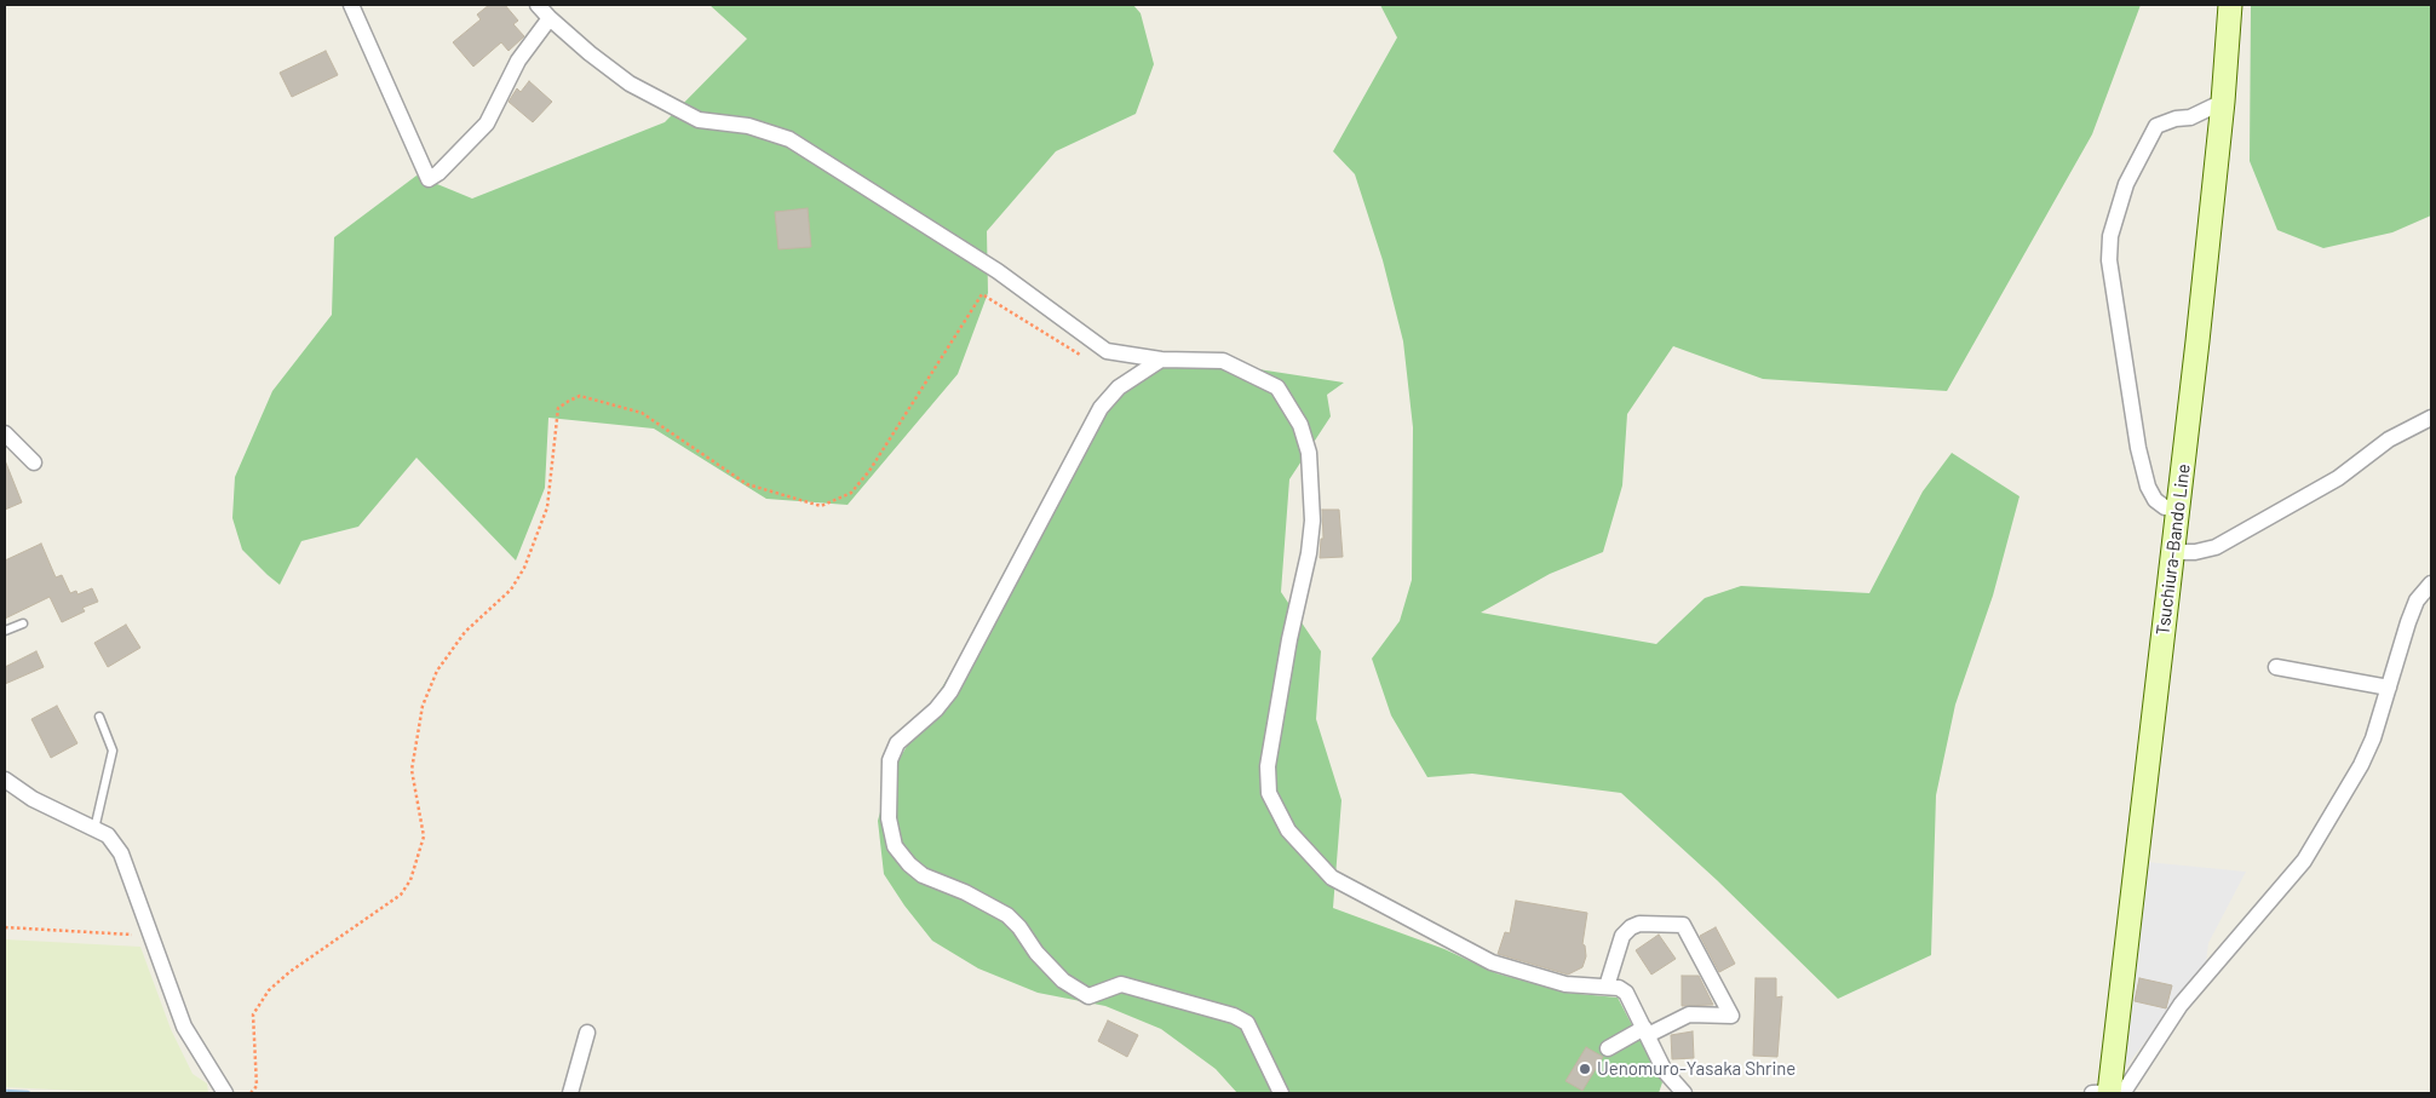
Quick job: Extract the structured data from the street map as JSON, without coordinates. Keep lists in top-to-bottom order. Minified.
{"streets":{"main road":["Tsuchiura-Bando Line"]},"places":["Uenomuro-Yasaka Shrine"]}
